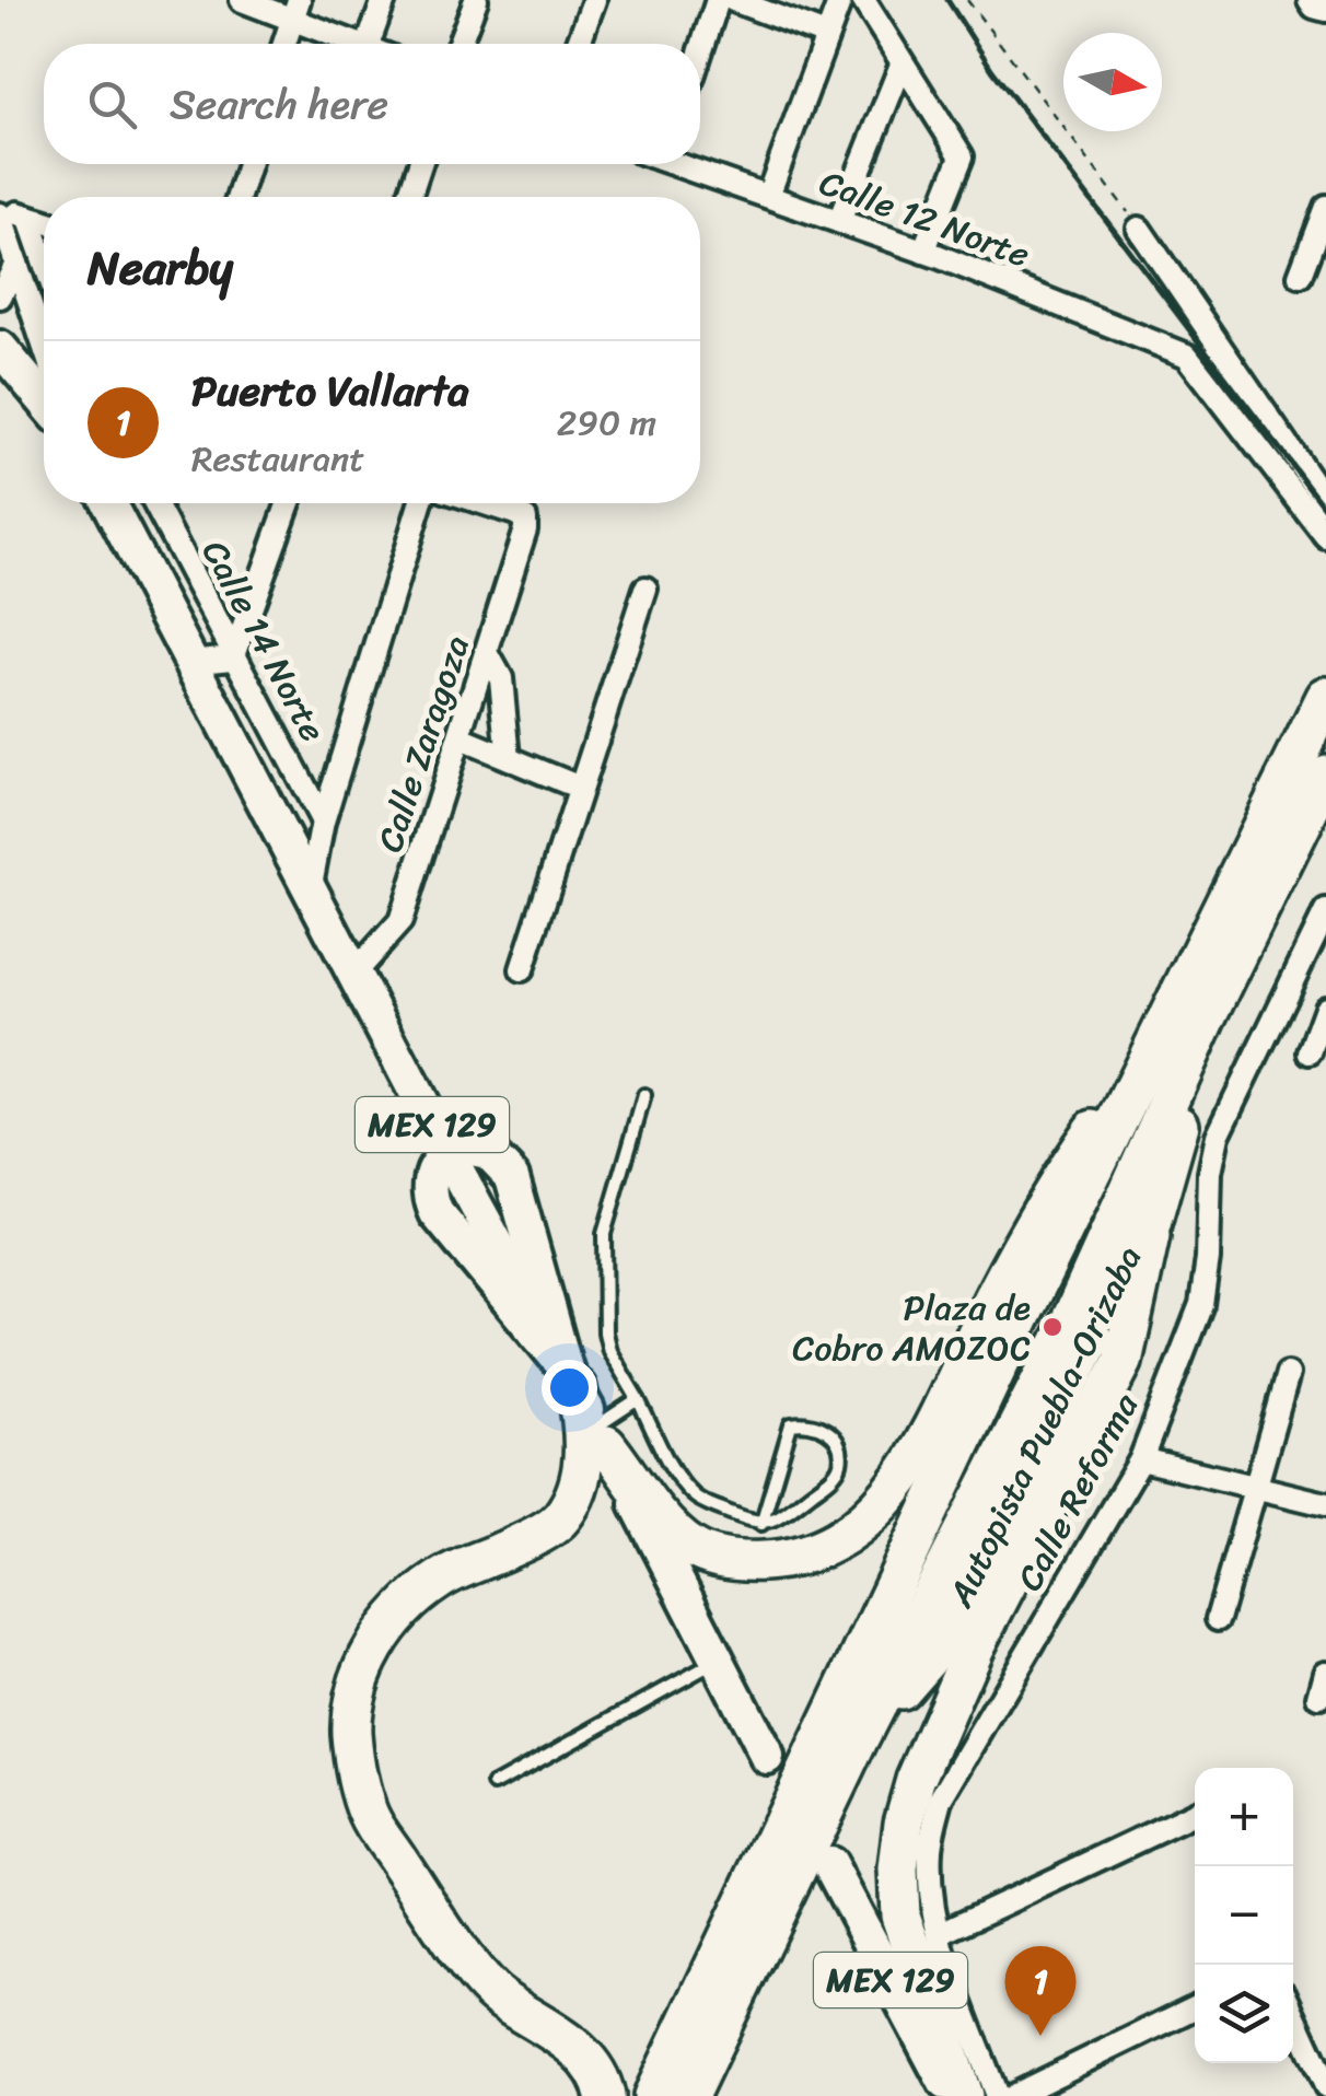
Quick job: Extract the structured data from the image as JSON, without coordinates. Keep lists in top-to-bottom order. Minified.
{"streets":{"highway":["Autopista Puebla-Orizaba"],"main road":["MEX 129"],"street":["Calle 12 Norte","Calle 14 Norte","Calle Zaragoza","Calle Reforma"]},"crossings":[["Calle Zaragoza","MEX 129"]],"places":["Plaza de Cobro AMOZOC"],"north":"right","page":{"search":"Search here","heading":"Nearby","list":[{"mark":"1","name":"Puerto Vallarta","note":"Restaurant","value":"290 m"}],"map_buttons":["+","−"],"pins":"1"}}
